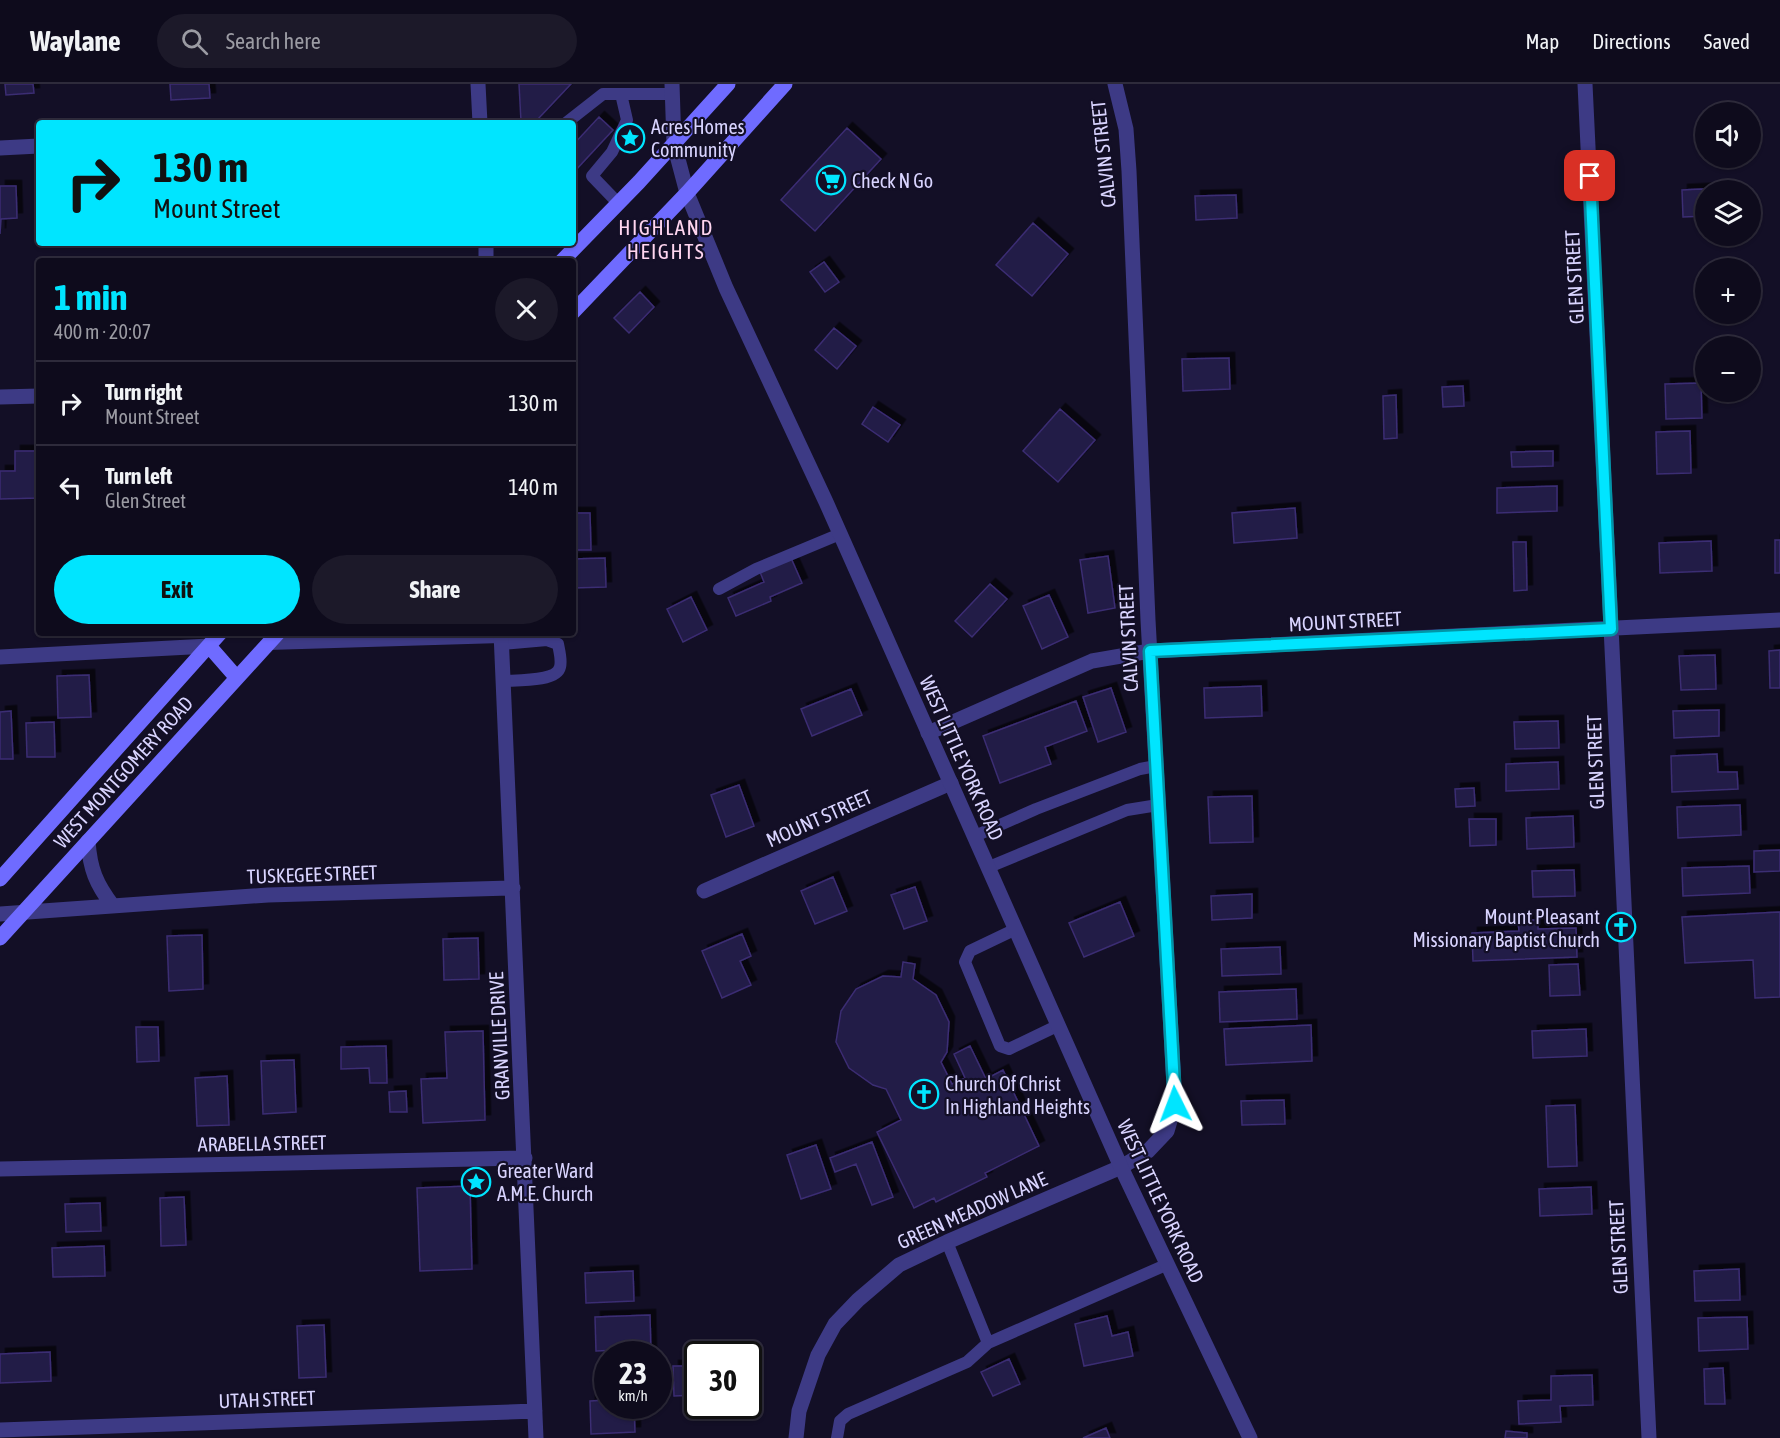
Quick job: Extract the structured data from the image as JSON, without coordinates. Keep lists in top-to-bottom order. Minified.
{"streets":{"main road":["WEST MONTGOMERY ROAD"],"street":["CALVIN STREET","GLEN STREET","MOUNT STREET","WEST LITTLE YORK ROAD","TUSKEGEE STREET","GRANVILLE DRIVE","ARABELLA STREET","GREEN MEADOW LANE","UTAH STREET"]},"crossings":[["CALVIN STREET","MOUNT STREET"],["CALVIN STREET","WEST LITTLE YORK ROAD"],["CALVIN STREET","GREEN MEADOW LANE"],["GLEN STREET","MOUNT STREET"],["MOUNT STREET","WEST LITTLE YORK ROAD"],["WEST LITTLE YORK ROAD","GREEN MEADOW LANE"],["WEST MONTGOMERY ROAD","TUSKEGEE STREET"],["TUSKEGEE STREET","GRANVILLE DRIVE"],["GRANVILLE DRIVE","ARABELLA STREET"],["GRANVILLE DRIVE","UTAH STREET"]],"districts":["HIGHLAND HEIGHTS"],"places":{"place":["Acres Homes Community","Greater Ward A.M.E. Church"],"supermarket":["Check N Go"],"church":["Mount Pleasant Missionary Baptist Church","Church Of Christ In Highland Heights"]},"page":{"header":"Waylane","search":"Search here","nav":["Map","Directions","Saved"],"map_buttons":["+","−"],"turn":["130 m","Mount Street"],"heading":["1 min","400 m · 20:07"],"list":[{"name":"Turn right","note":"Mount Street","value":"130 m"},{"name":"Turn left","note":"Glen Street","value":"140 m"}],"buttons":["Exit","Share"],"speed":"23 km/h","limit":"30"}}
